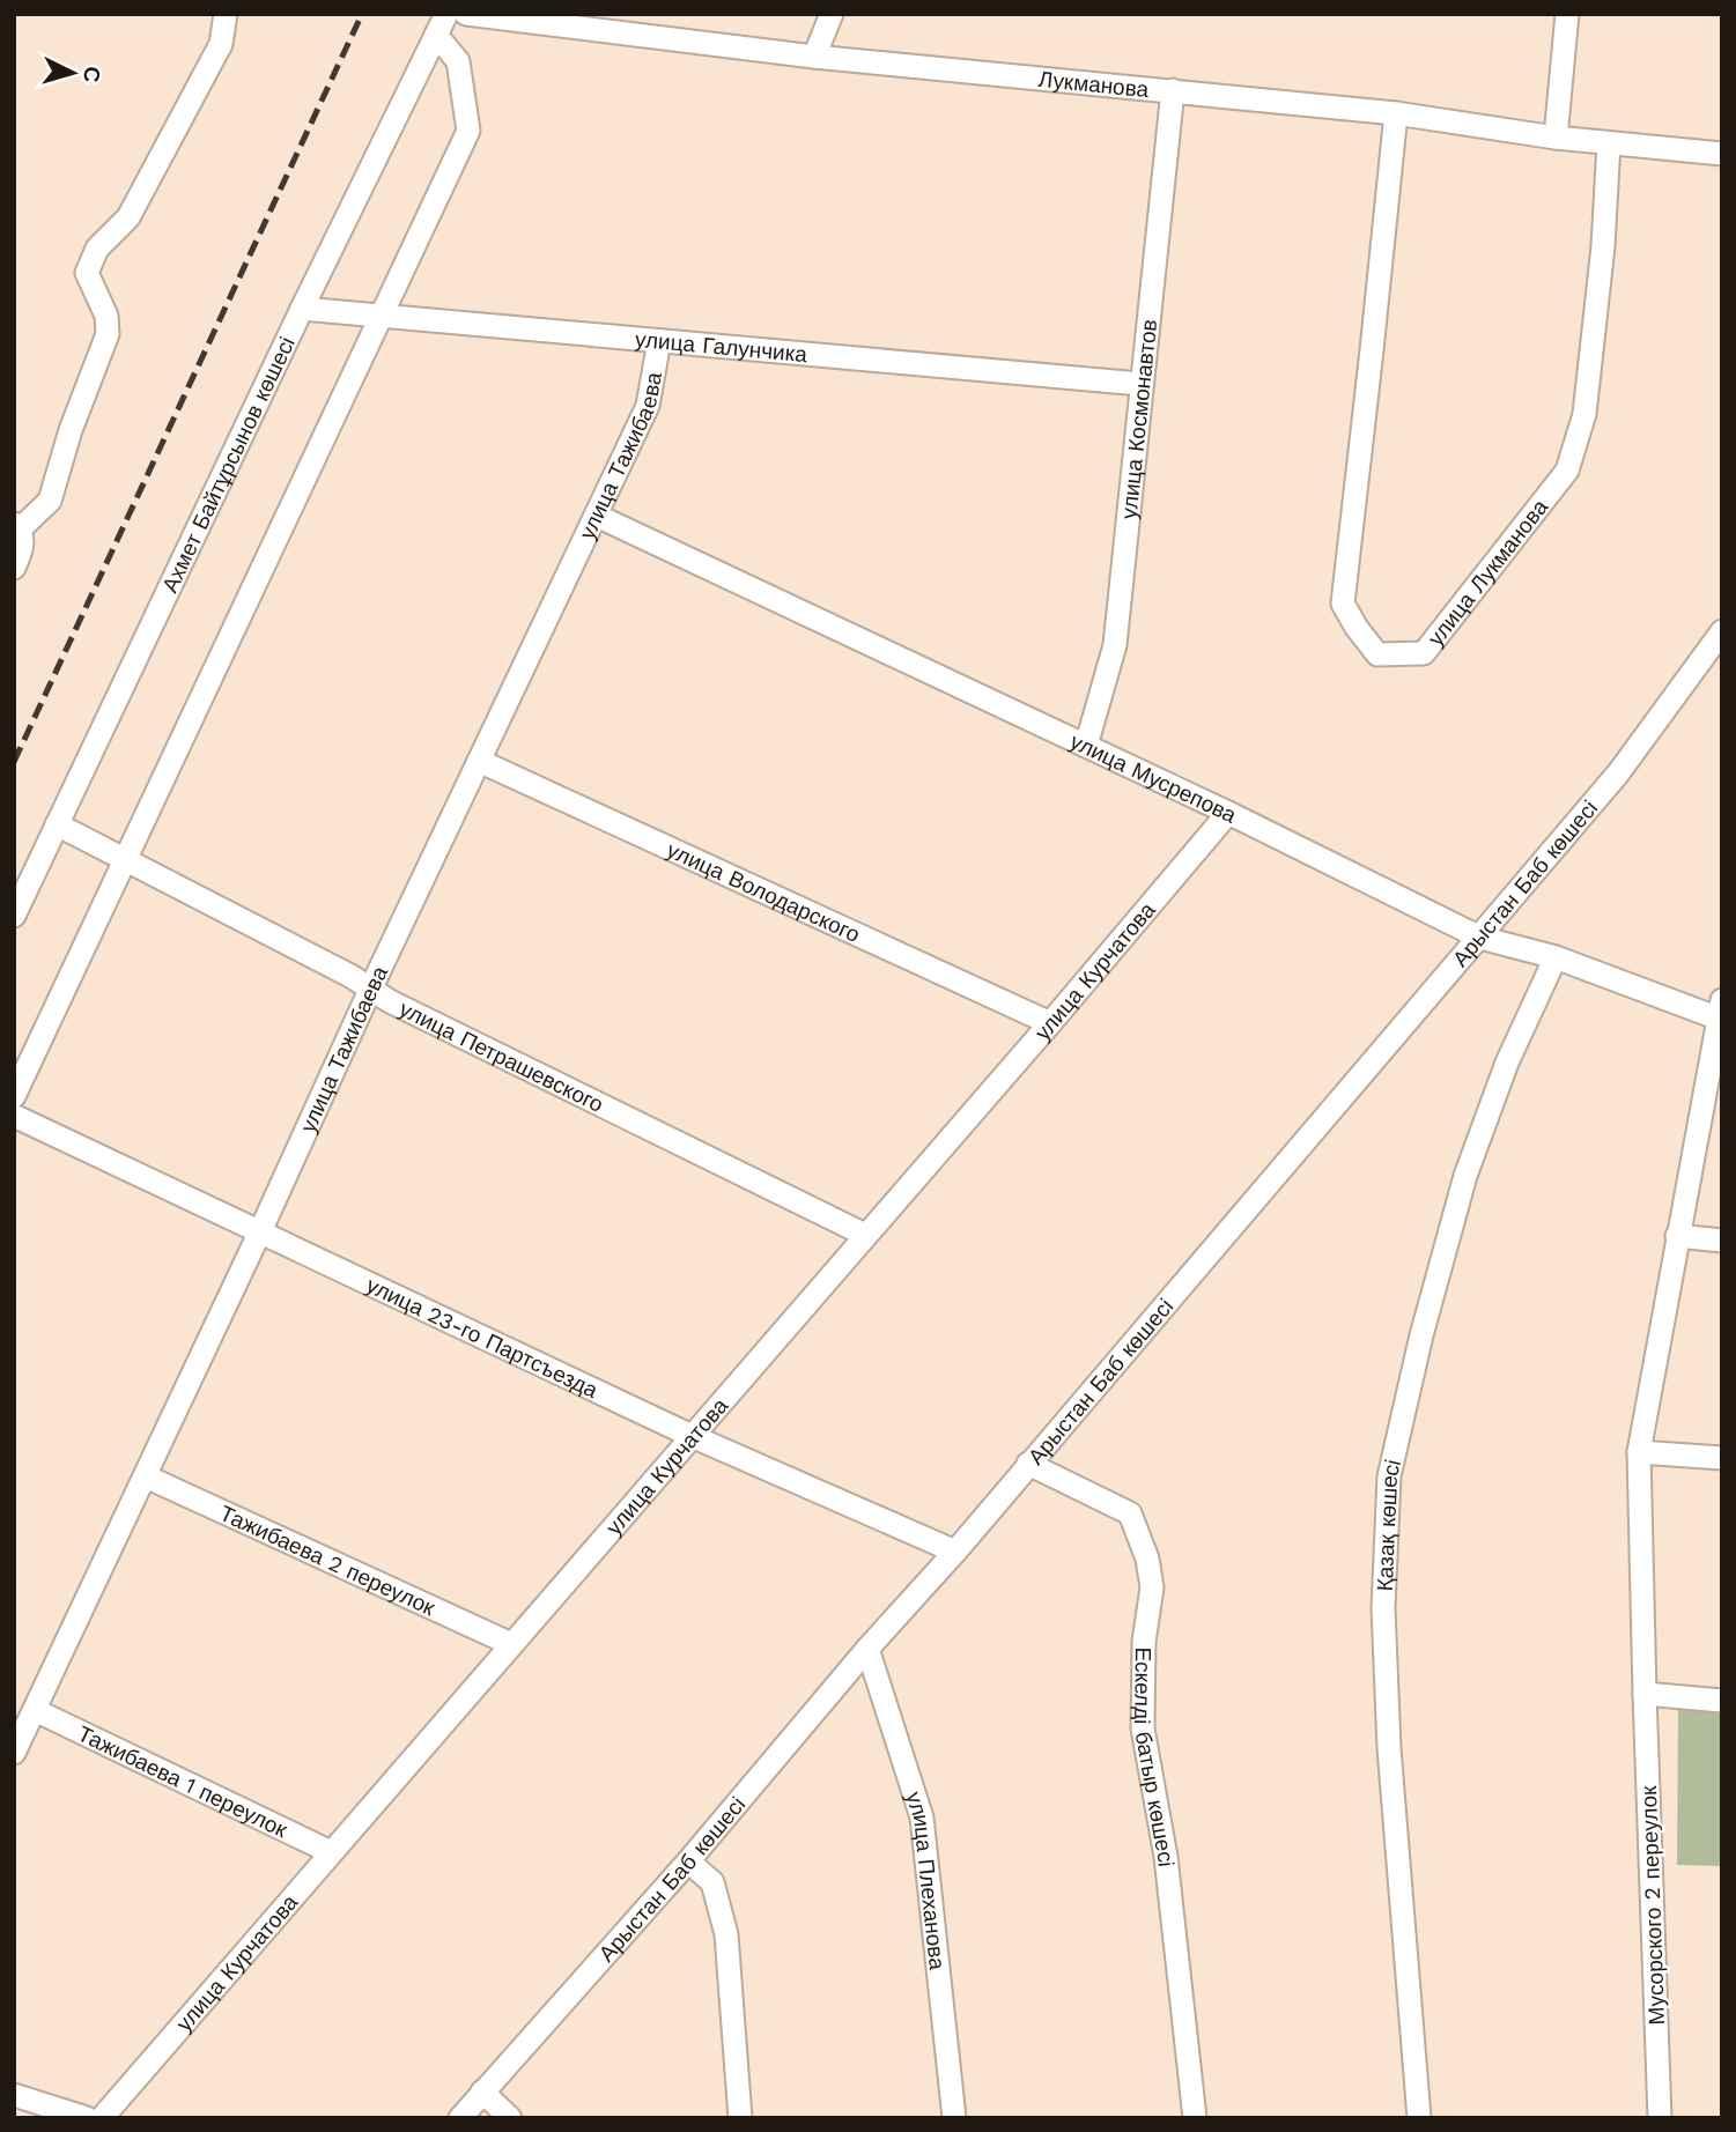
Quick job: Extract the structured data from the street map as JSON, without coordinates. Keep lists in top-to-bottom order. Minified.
{"streets":{"street":["Лукманова","улица Галунчика","улица Космонавтов","улица Тажибаева","Ахмет Байтұрсынов көшесі","улица Лукманова","улица Мусрепова","Арыстан Баб көшесі","улица Володарского","улица Курчатова","улица Петрашевского","улица 23-го Партсъезда","Қазақ көшесі","Тажибаева 2 переулок","Ескелді батыр көшесі","Тажибаева 1 переулок","улица Плеханова","Мусорского 2 переулок"]},"crossings":[["Лукманова","улица Космонавтов"],["Лукманова","улица Лукманова"],["улица Галунчика","улица Космонавтов"],["улица Галунчика","улица Тажибаева"],["улица Галунчика","Ахмет Байтұрсынов көшесі"],["улица Космонавтов","улица Мусрепова"],["улица Тажибаева","улица Мусрепова"],["улица Тажибаева","улица Володарского"],["улица Тажибаева","улица Петрашевского"],["улица Тажибаева","улица 23-го Партсъезда"],["улица Тажибаева","Тажибаева 2 переулок"],["улица Тажибаева","Тажибаева 1 переулок"],["Ахмет Байтұрсынов көшесі","улица Петрашевского"],["улица Мусрепова","Арыстан Баб көшесі"],["улица Мусрепова","улица Курчатова"],["улица Мусрепова","Қазақ көшесі"],["улица Мусрепова","Мусорского 2 переулок"],["Арыстан Баб көшесі","улица 23-го Партсъезда"],["Арыстан Баб көшесі","Ескелді батыр көшесі"],["Арыстан Баб көшесі","улица Плеханова"],["улица Володарского","улица Курчатова"],["улица Курчатова","улица Петрашевского"],["улица Курчатова","улица 23-го Партсъезда"],["улица Курчатова","Тажибаева 2 переулок"],["улица Курчатова","Тажибаева 1 переулок"]],"north":"right"}
